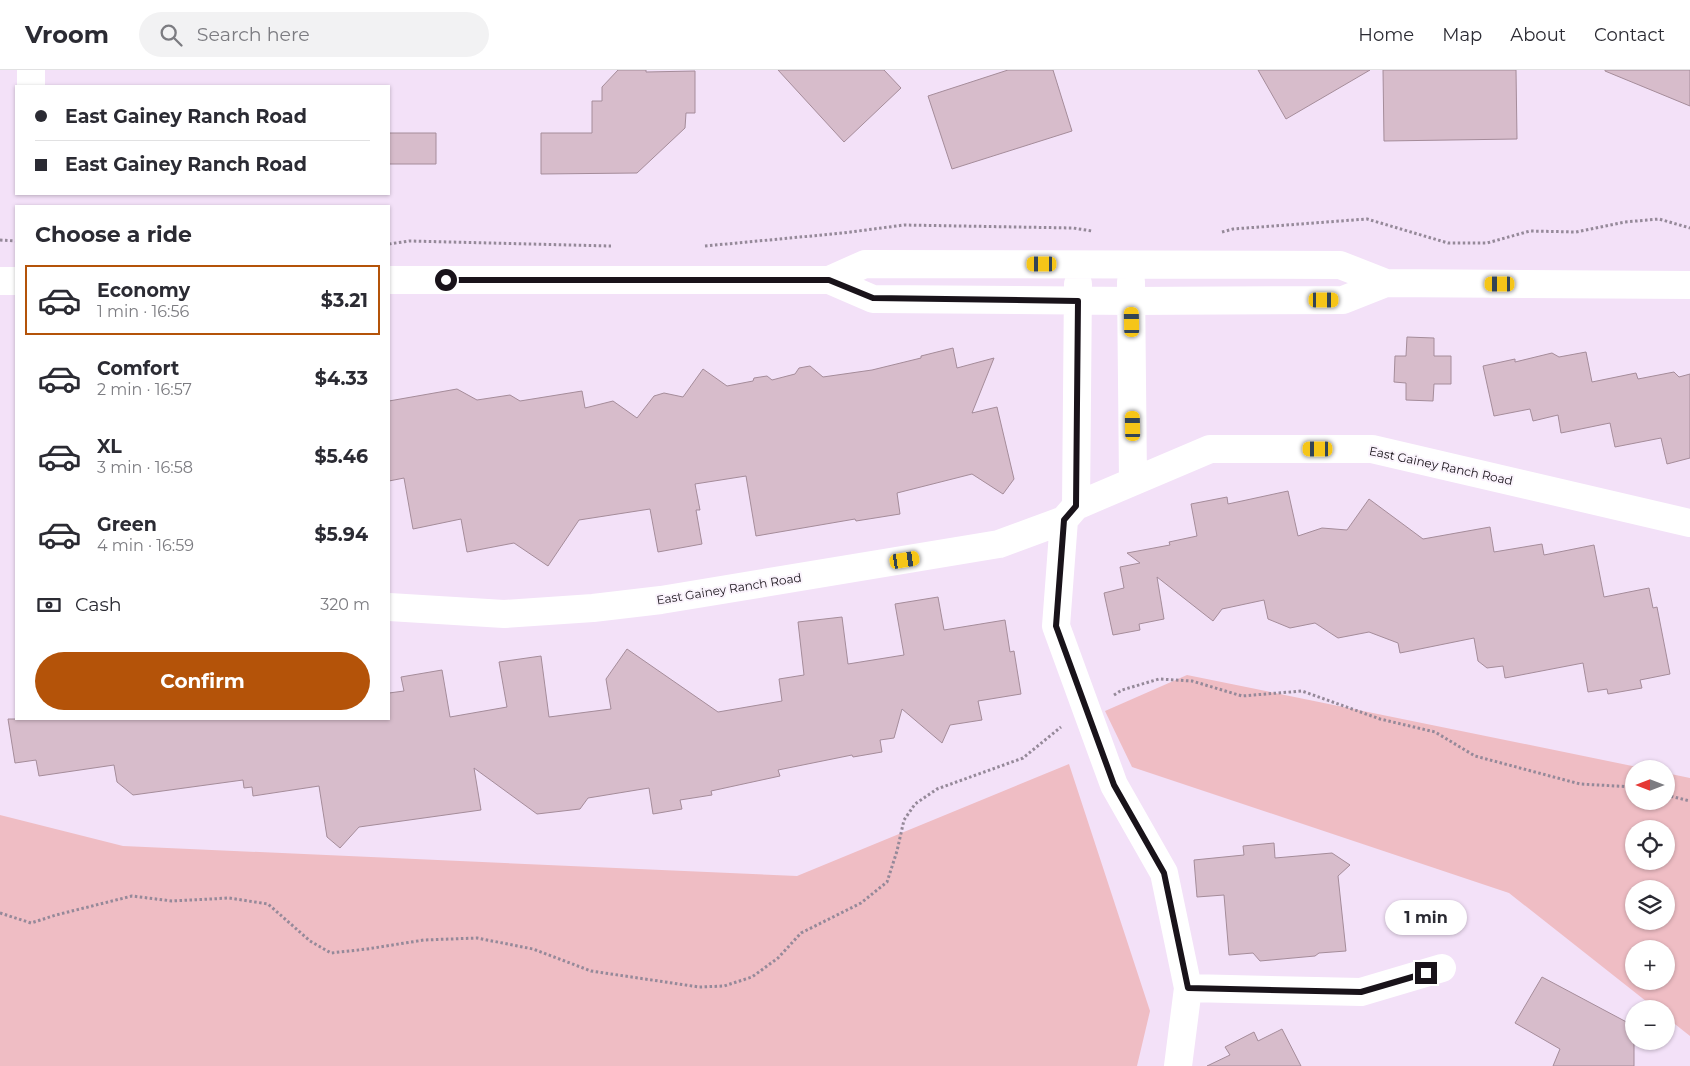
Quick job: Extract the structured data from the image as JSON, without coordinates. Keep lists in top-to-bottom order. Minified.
{"streets":{"street":["East Gainey Ranch Road"]},"north":"left","page":{"header":"Vroom","search":"Search here","nav":["Home","Map","About","Contact"],"banner":["East Gainey Ranch Road","East Gainey Ranch Road"],"heading":"Choose a ride","list":[{"name":"Economy","note":"1 min · 16:56","value":"$3.21"},{"name":"Comfort","note":"2 min · 16:57","value":"$4.33"},{"name":"XL","note":"3 min · 16:58","value":"$5.46"},{"name":"Green","note":"4 min · 16:59","value":"$5.94"}],"pay":["Cash","320 m"],"buttons":"Confirm","map_buttons":["+","−"],"bubble":"1 min"}}
